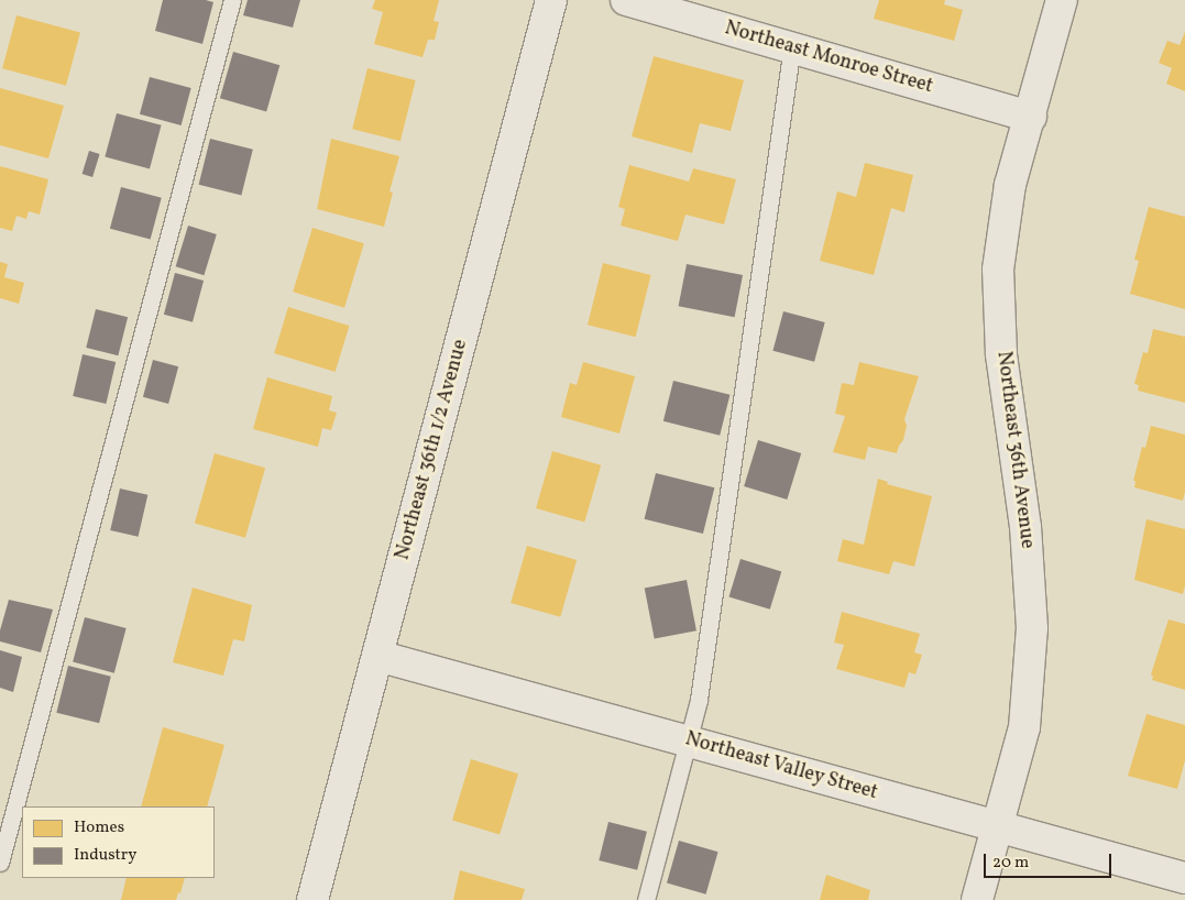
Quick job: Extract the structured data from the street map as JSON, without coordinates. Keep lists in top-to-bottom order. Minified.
{"streets":{"street":["Northeast Monroe Street","Northeast 36th 1/2 Avenue","Northeast 36th Avenue","Northeast Valley Street"]},"crossings":[["Northeast Monroe Street","Northeast 36th Avenue"],["Northeast 36th 1/2 Avenue","Northeast Valley Street"],["Northeast 36th Avenue","Northeast Valley Street"]],"legend":["Homes","Industry"],"scale_bar":"20 m"}
